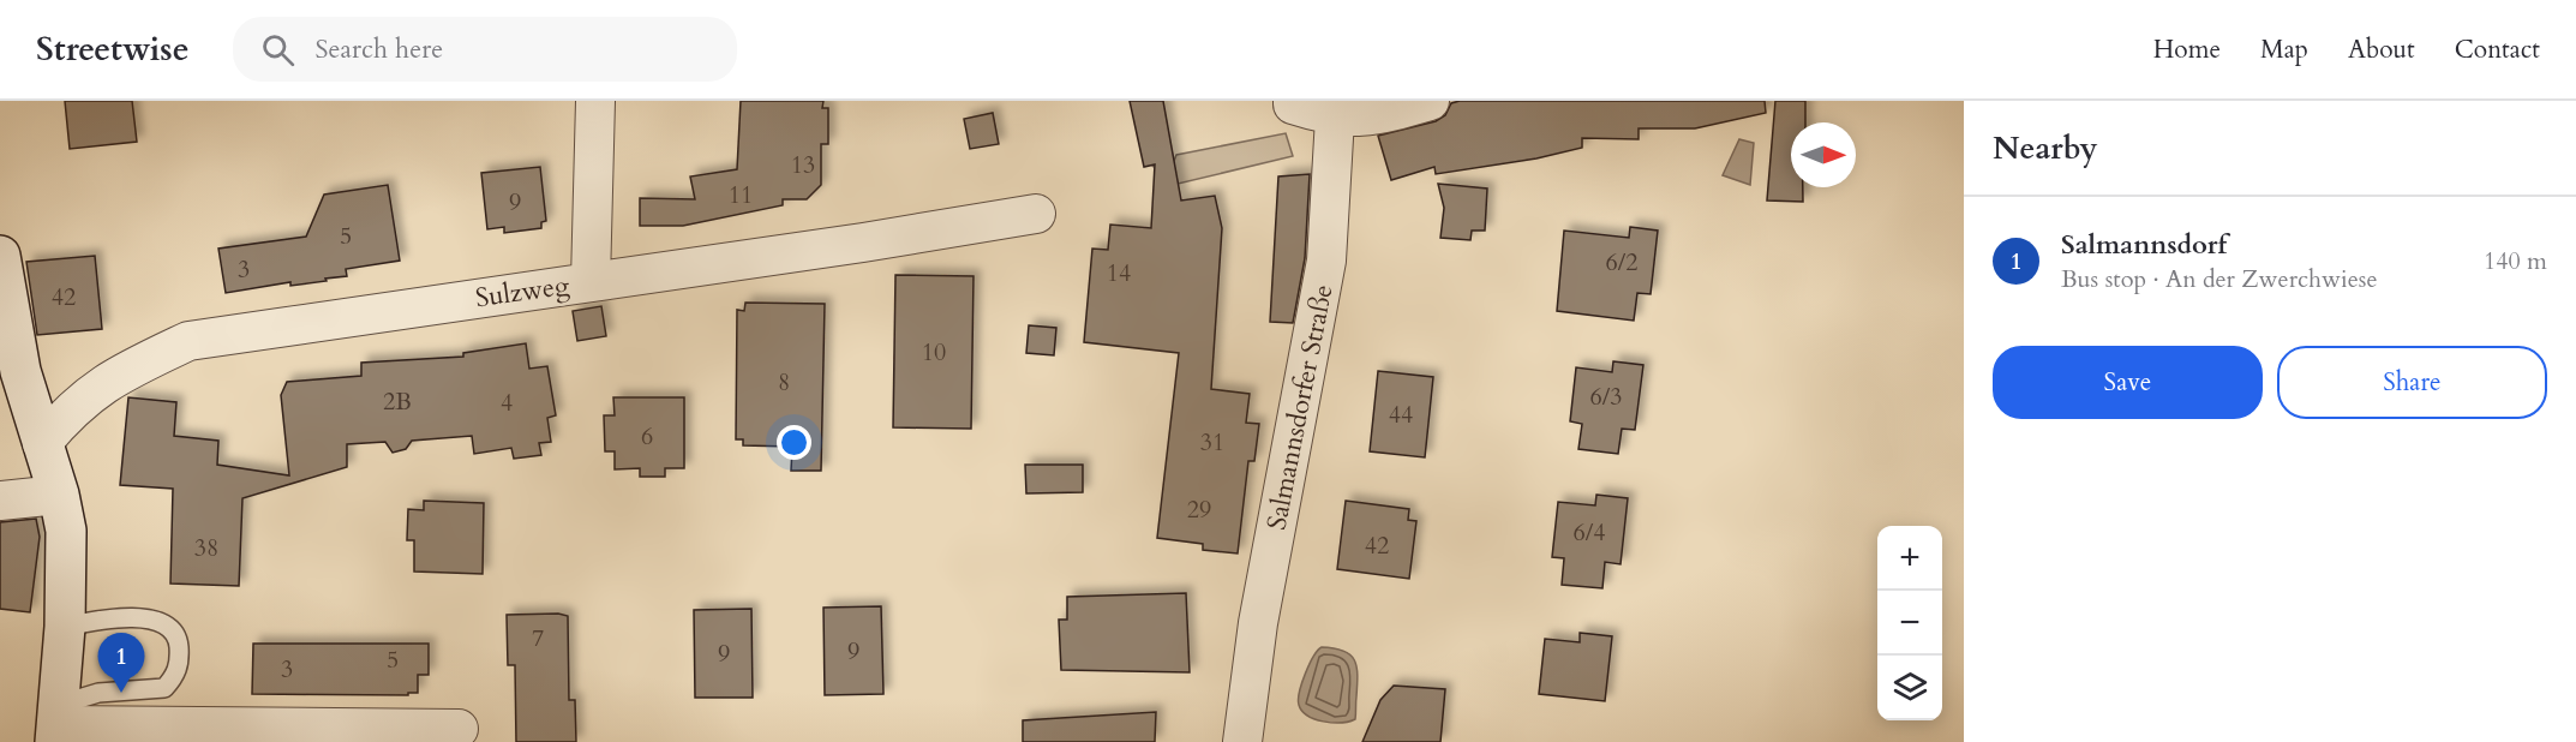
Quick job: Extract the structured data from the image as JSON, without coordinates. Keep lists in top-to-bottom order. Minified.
{"streets":{"street":["Sulzweg","Salmannsdorfer Straße"]},"house_numbers":["13","11","9","5","6/2","3","14","42","10","8","6/3","2B","4","44","6","31","29","6/4","42","38","7","9","9","5","3"],"north":"right","page":{"header":"Streetwise","search":"Search here","nav":["Home","Map","About","Contact"],"heading":"Nearby","list":[{"mark":"1","name":"Salmannsdorf","note":"Bus stop · An der Zwerchwiese","value":"140 m"}],"buttons":["Save","Share"],"map_buttons":["+","−"],"pins":"1"}}
